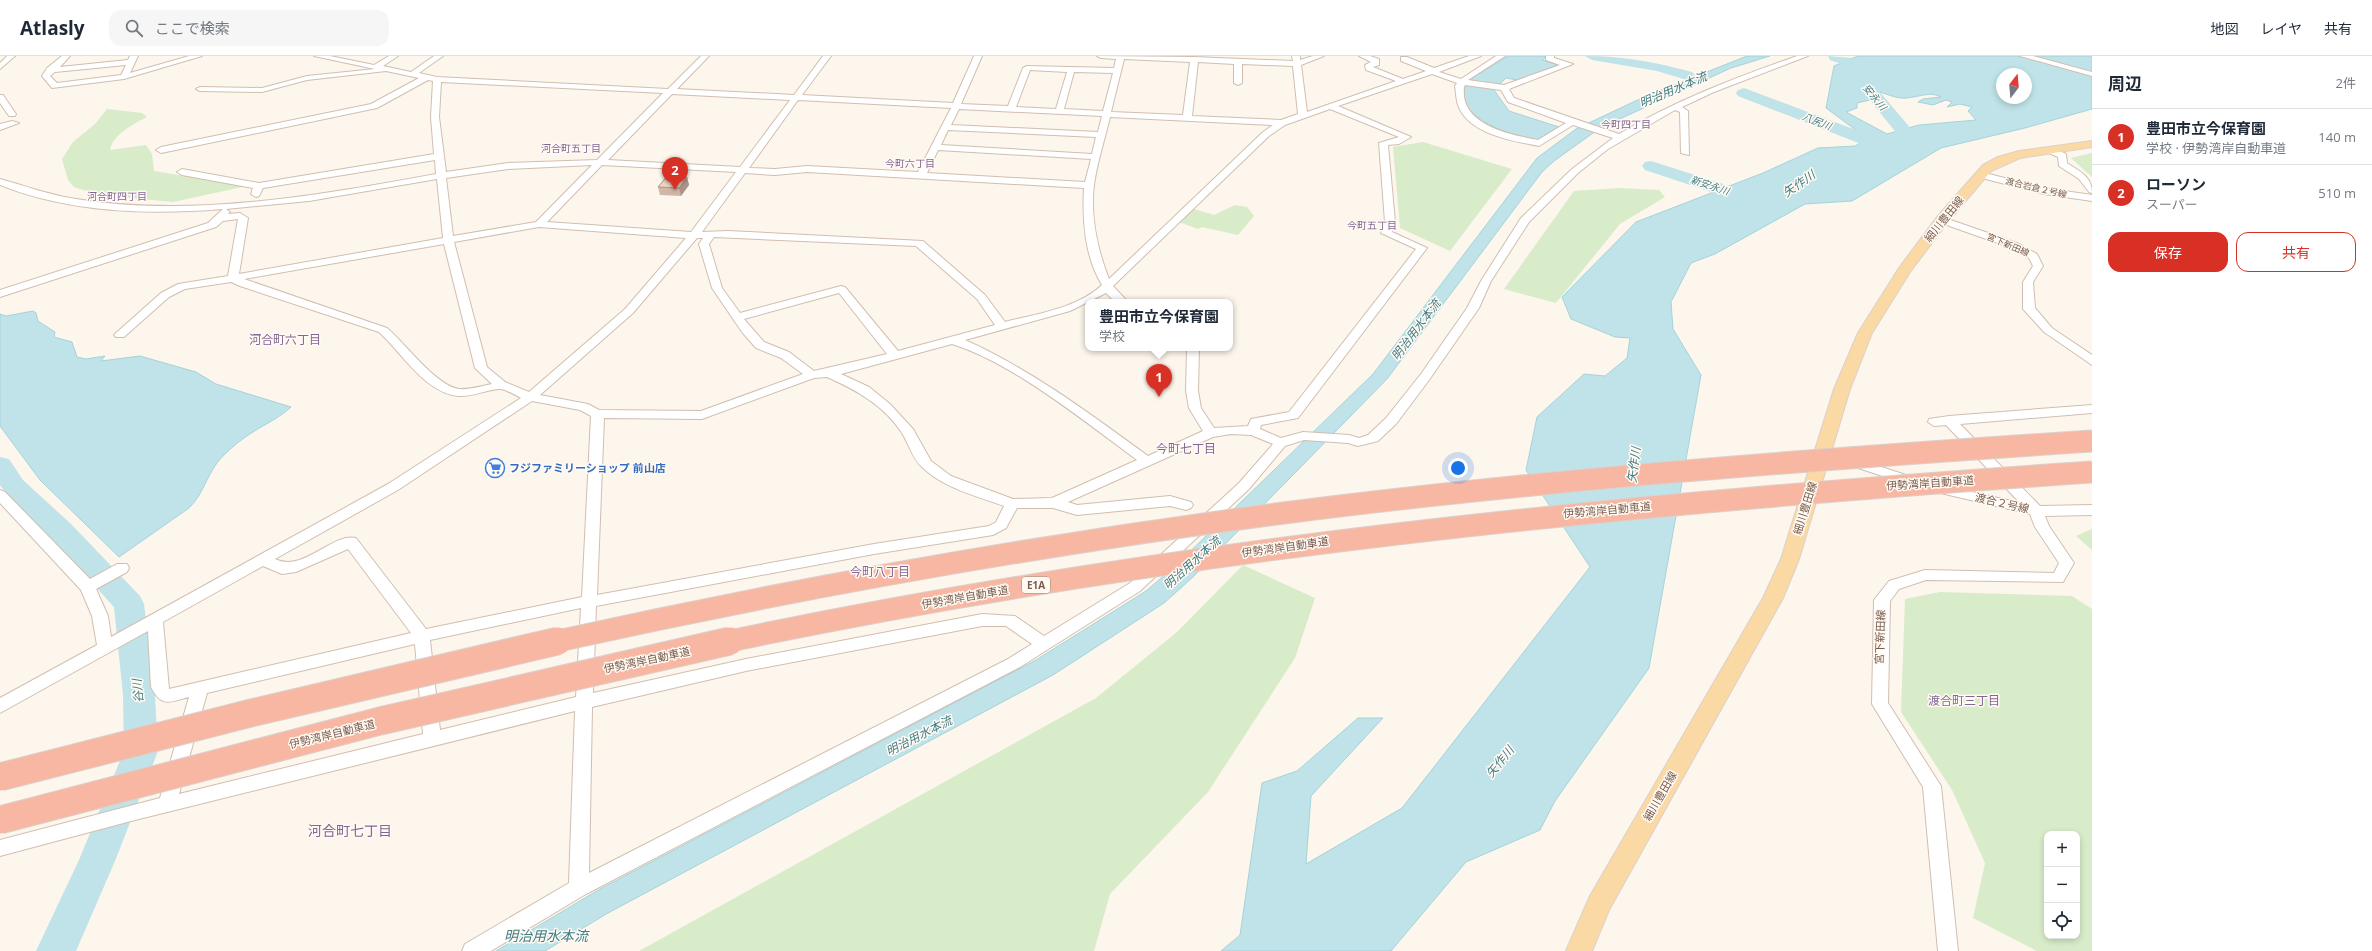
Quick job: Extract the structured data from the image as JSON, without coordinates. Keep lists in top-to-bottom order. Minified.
{"streets":{"highway":["伊勢湾岸自動車道","E1A"],"main road":["細川豊田線"],"street":["渡合岩倉２号線","宮下新田線","渡合２号線"]},"crossings":[["渡合岩倉２号線","細川豊田線"],["細川豊田線","宮下新田線"],["細川豊田線","渡合２号線"],["宮下新田線","渡合２号線"]],"districts":["今町四丁目","河合町五丁目","今町六丁目","河合町四丁目","今町五丁目","河合町六丁目","今町七丁目","今町八丁目","渡合町三丁目","河合町七丁目"],"water":["明治用水本流","安永川","八尻川","矢作川","新安永川","谷川"],"places":{"supermarket":["フジファミリーショップ 前山店"]},"north":"top","page":{"header":"Atlasly","search":"ここで検索","nav":["地図","レイヤ","共有"],"heading":["周辺","2件"],"list":[{"mark":"1","name":"豊田市立今保育園","note":"学校 · 伊勢湾岸自動車道","value":"140 m"},{"mark":"2","name":"ローソン","note":"スーパー","value":"510 m"}],"pins":["2","1"],"buttons":["保存","共有"],"popup":["豊田市立今保育園","学校"],"map_buttons":["+","−"]}}
